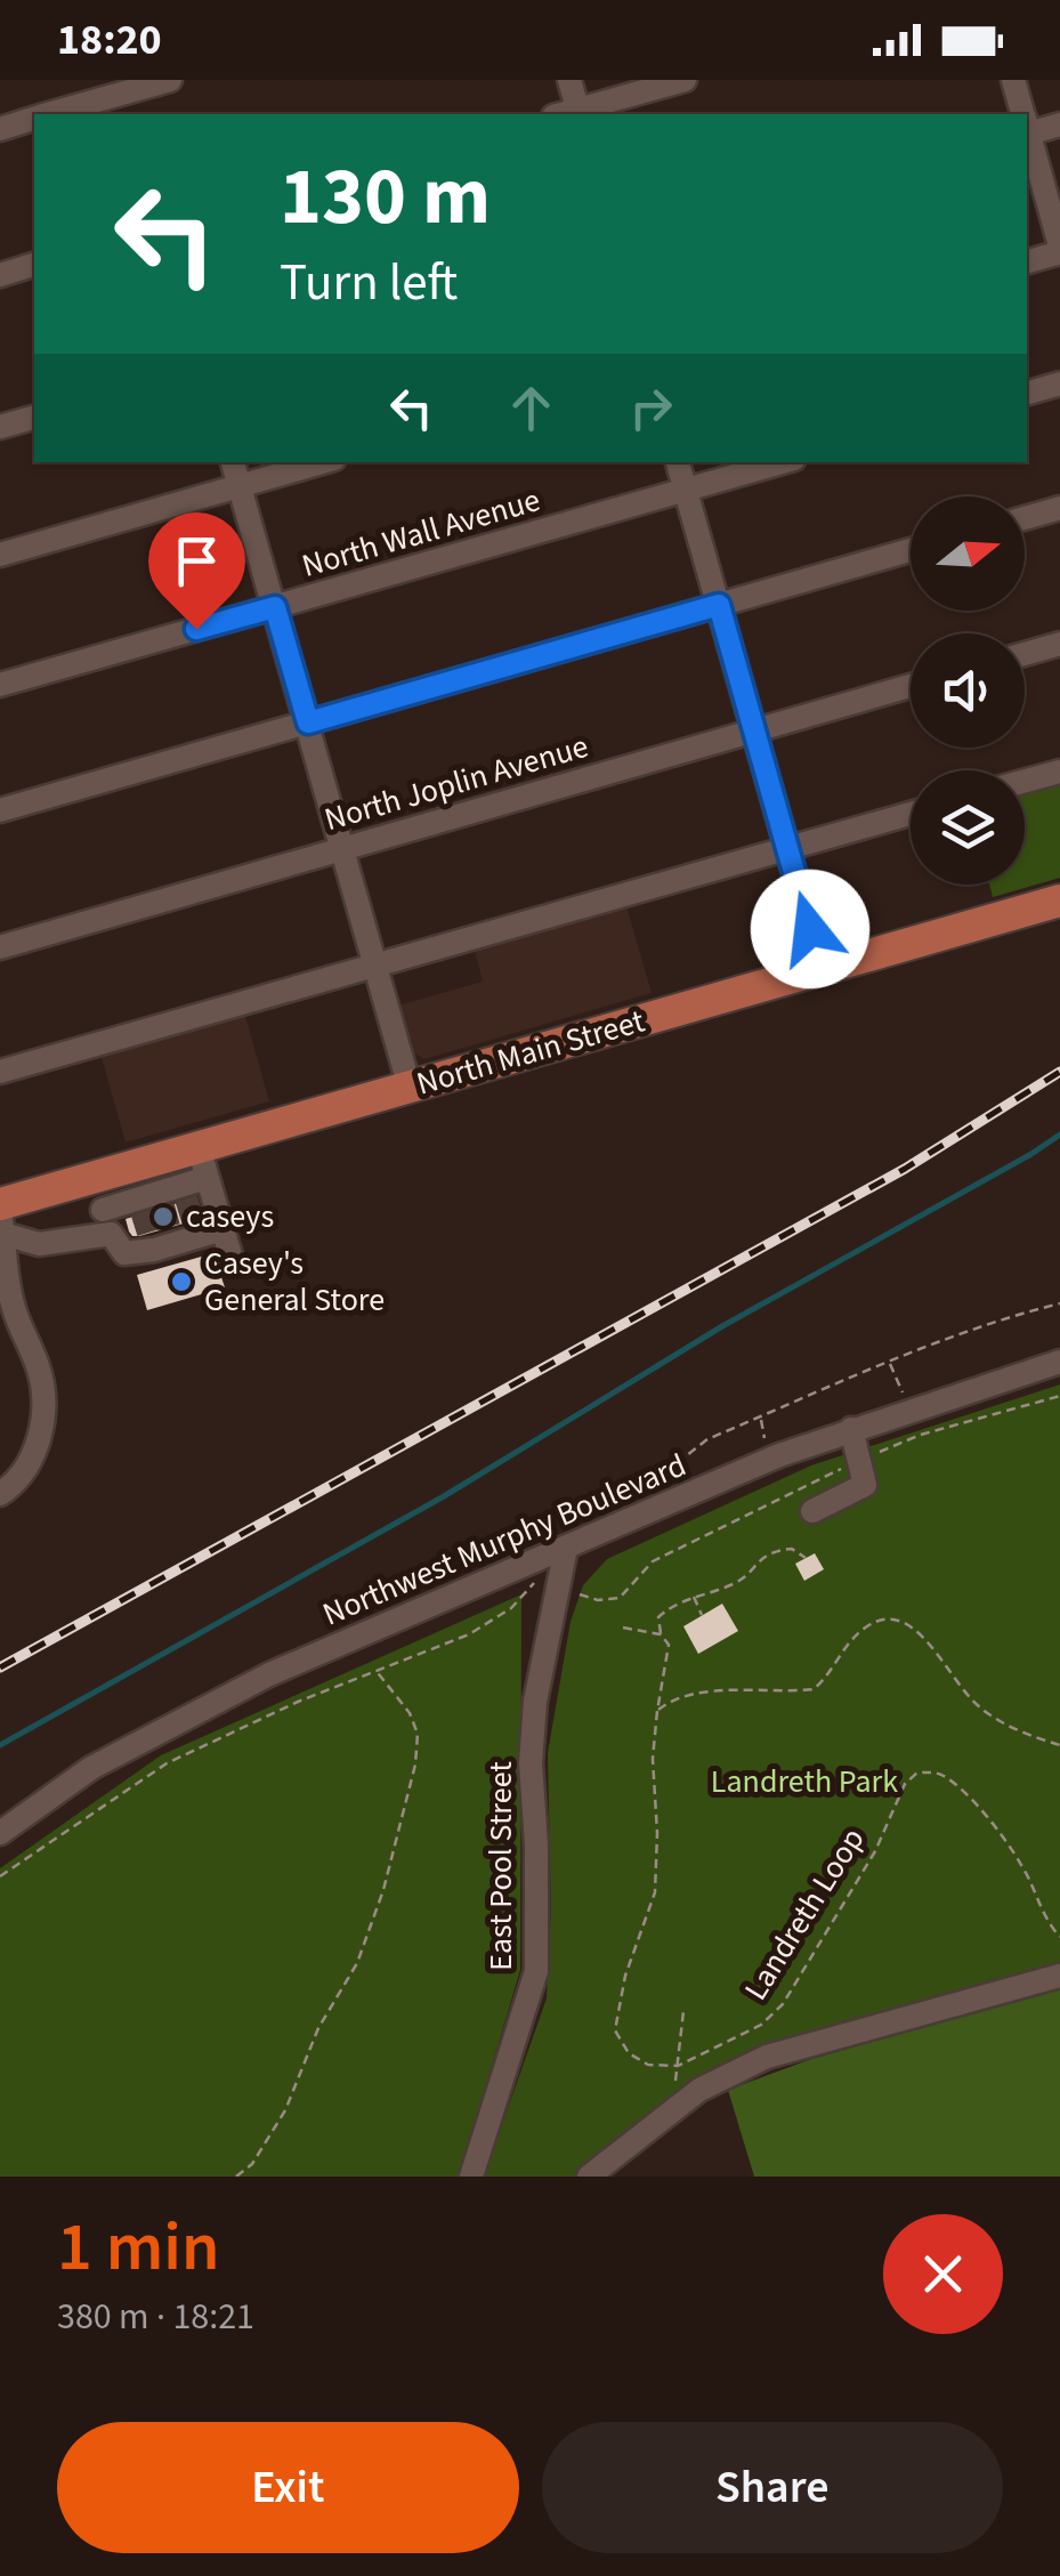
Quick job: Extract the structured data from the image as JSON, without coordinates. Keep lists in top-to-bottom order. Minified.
{"streets":{"main road":["North Main Street"],"street":["North Wall Avenue","North Joplin Avenue","Northwest Murphy Boulevard","East Pool Street"],"path":["Landreth Loop"]},"crossings":[["Northwest Murphy Boulevard","East Pool Street"]],"parks":["Landreth Park"],"places":["caseys","Casey's General Store"],"north":"right","page":{"status":"18:20","turn":["130 m","Turn left"],"heading":["1 min","380 m · 18:21"],"buttons":["Exit","Share"]}}
